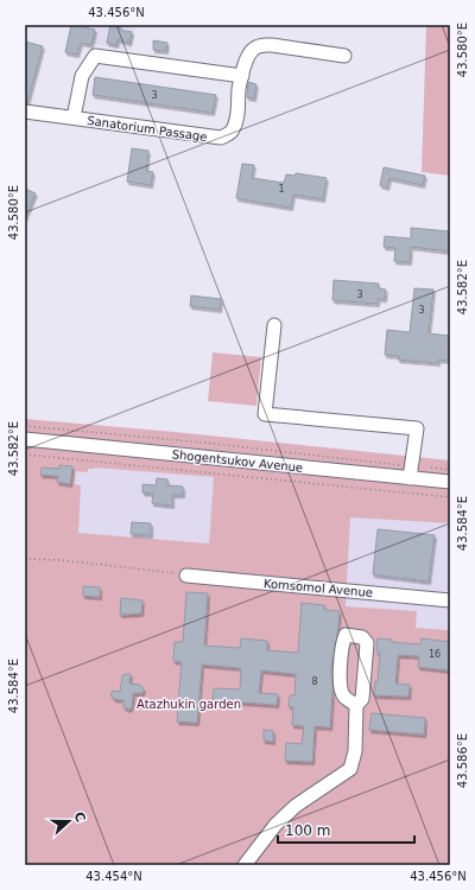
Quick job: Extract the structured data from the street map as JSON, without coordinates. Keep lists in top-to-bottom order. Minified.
{"streets":{"street":["Sanatorium Passage","Shogentsukov Avenue","Komsomol Avenue"]},"parks":["Atazhukin garden"],"house_numbers":["3","1","3","3","16","8"],"scale_bar":"100 m","north":"right","coordinates":["43.456°N","43.580°E","43.582°E","43.584°E","43.586°E","43.454°N"]}
